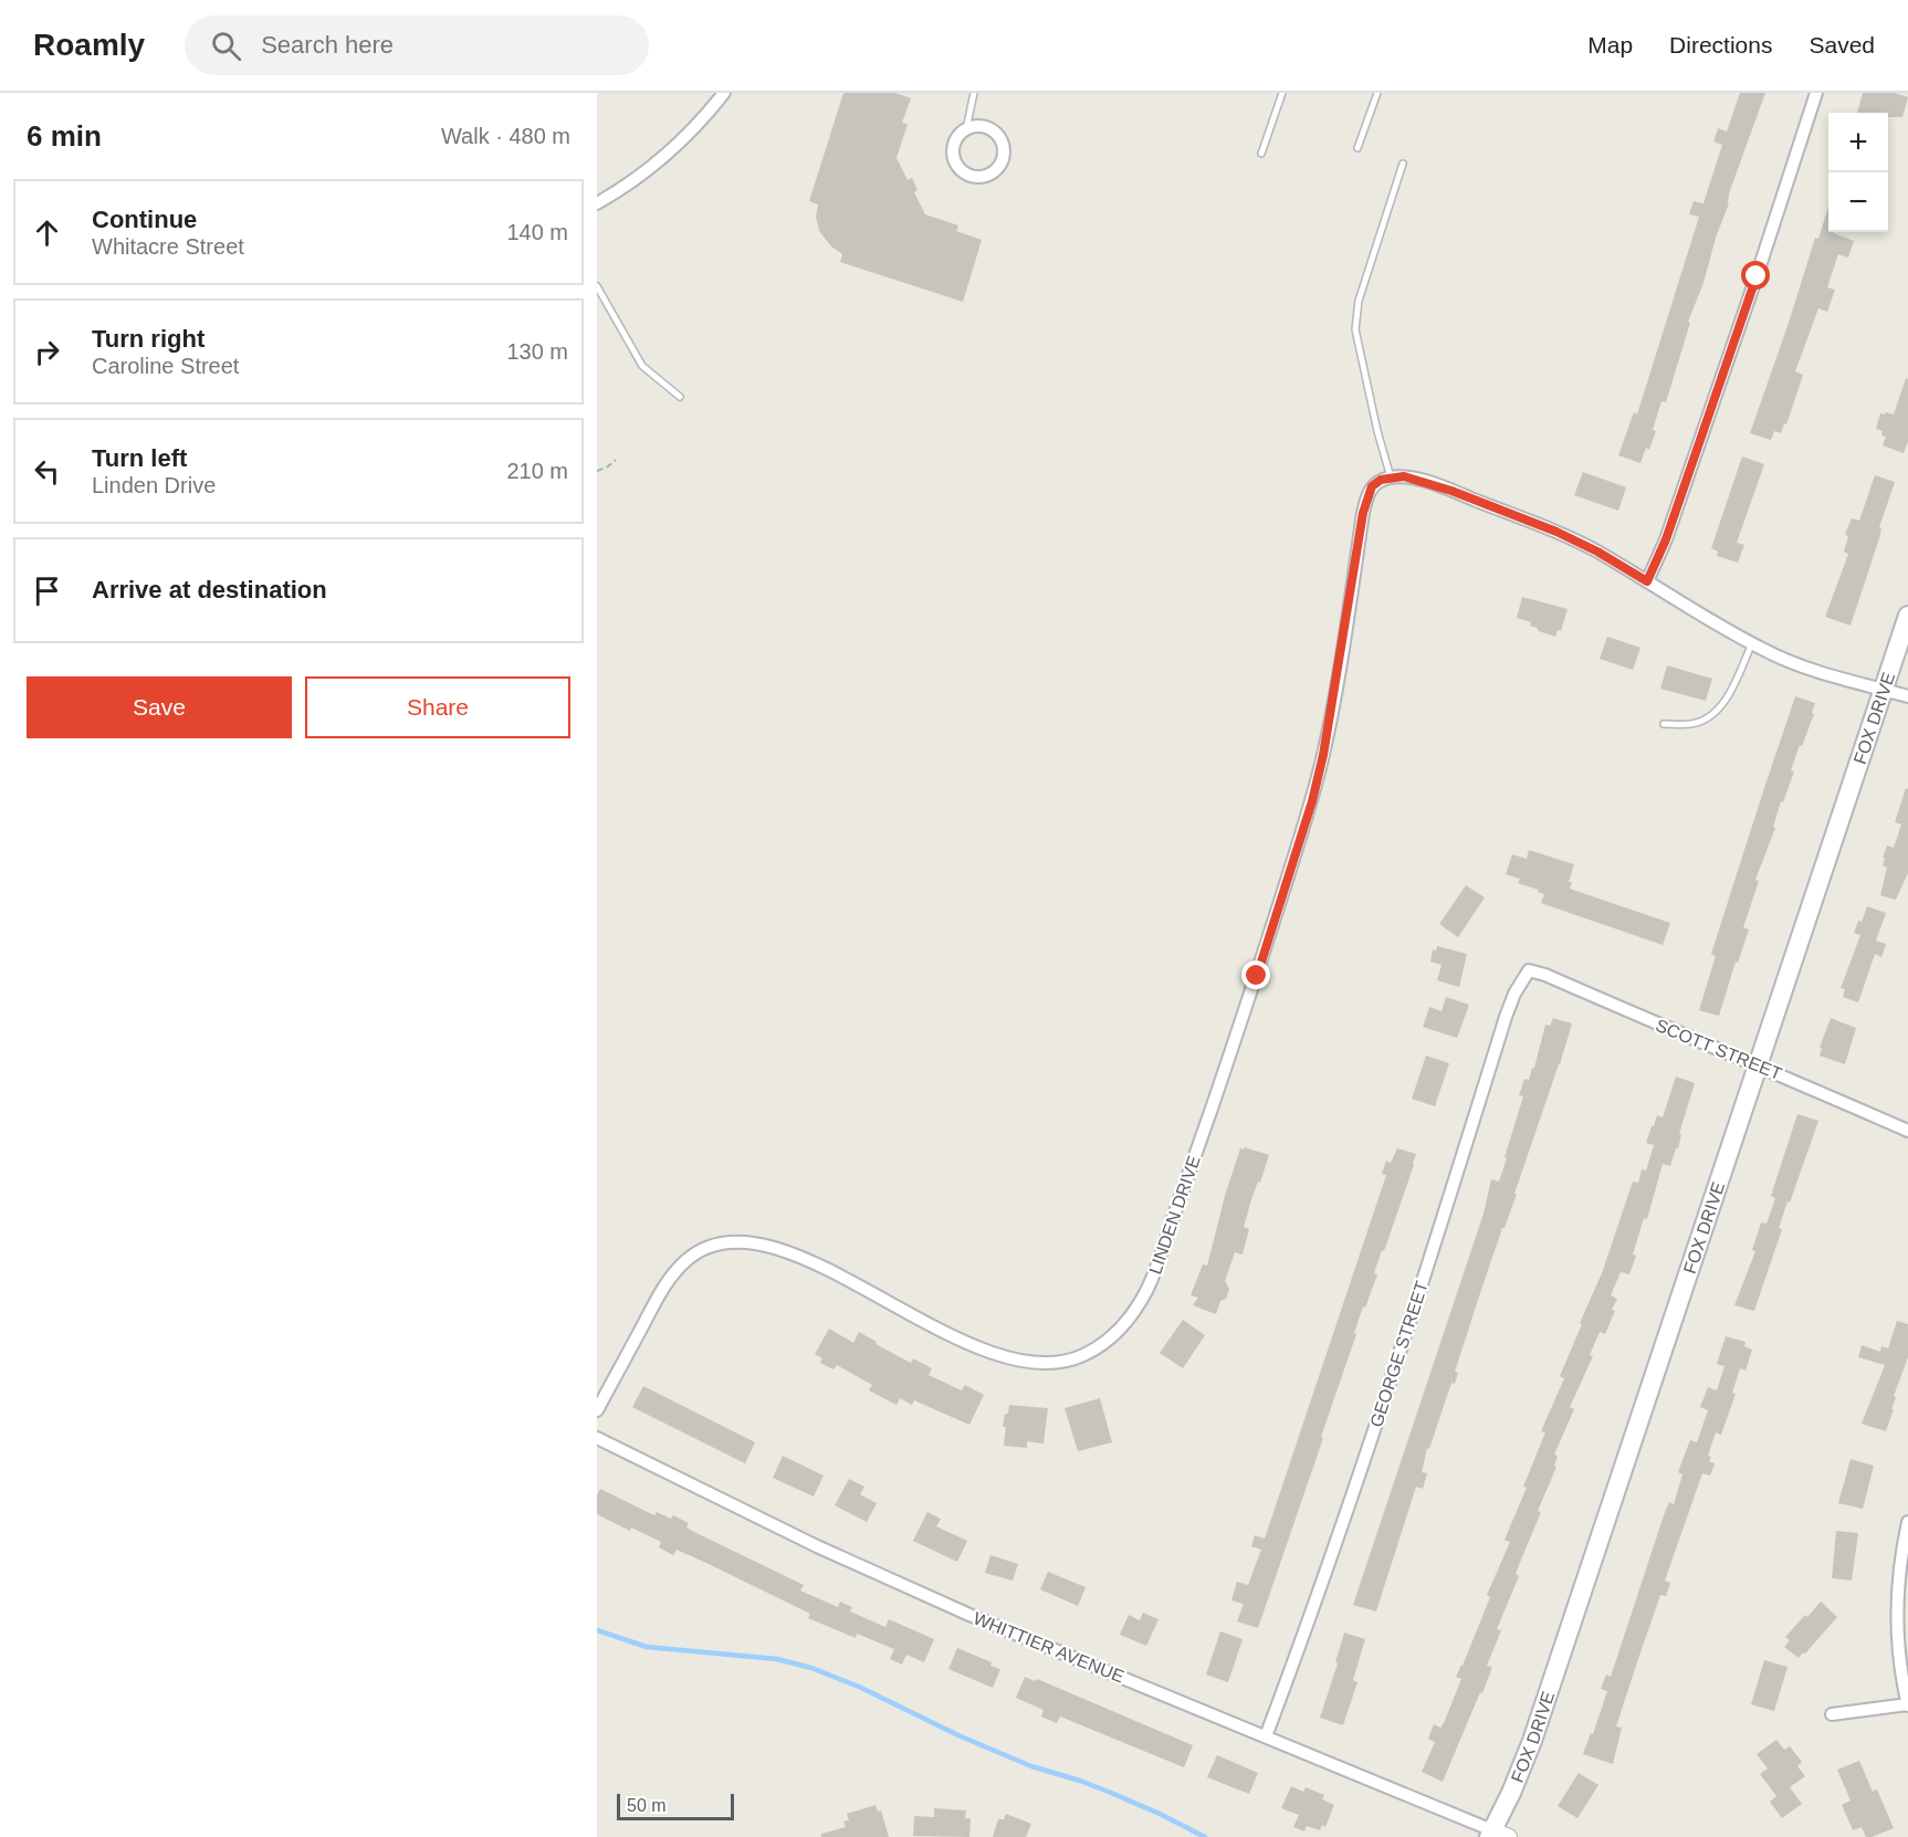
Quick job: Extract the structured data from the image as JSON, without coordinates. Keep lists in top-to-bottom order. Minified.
{"streets":{"main road":["FOX DRIVE"],"street":["SCOTT STREET","LINDEN DRIVE","GEORGE STREET","WHITTIER AVENUE"]},"crossings":[["FOX DRIVE","SCOTT STREET"],["FOX DRIVE","WHITTIER AVENUE"],["SCOTT STREET","GEORGE STREET"],["GEORGE STREET","WHITTIER AVENUE"]],"scale_bar":"50 m","page":{"header":"Roamly","search":"Search here","nav":["Map","Directions","Saved"],"heading":["6 min","Walk · 480 m"],"map_buttons":["+","−"],"list":[["Continue","Whitacre Street","140 m"],["Turn right","Caroline Street","130 m"],["Turn left","Linden Drive","210 m"],"Arrive at destination"],"buttons":["Save","Share"],"scale":"50 m"}}
